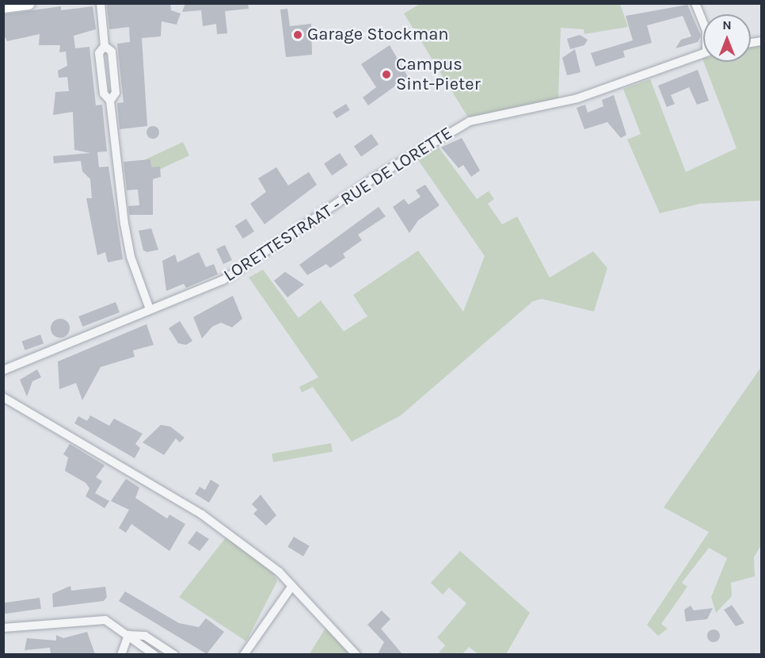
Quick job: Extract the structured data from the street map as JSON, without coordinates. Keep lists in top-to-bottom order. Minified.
{"streets":{"street":["LORETTESTRAAT - RUE DE LORETTE"]},"places":["Garage Stockman","Campus Sint-Pieter"],"north":"top"}
